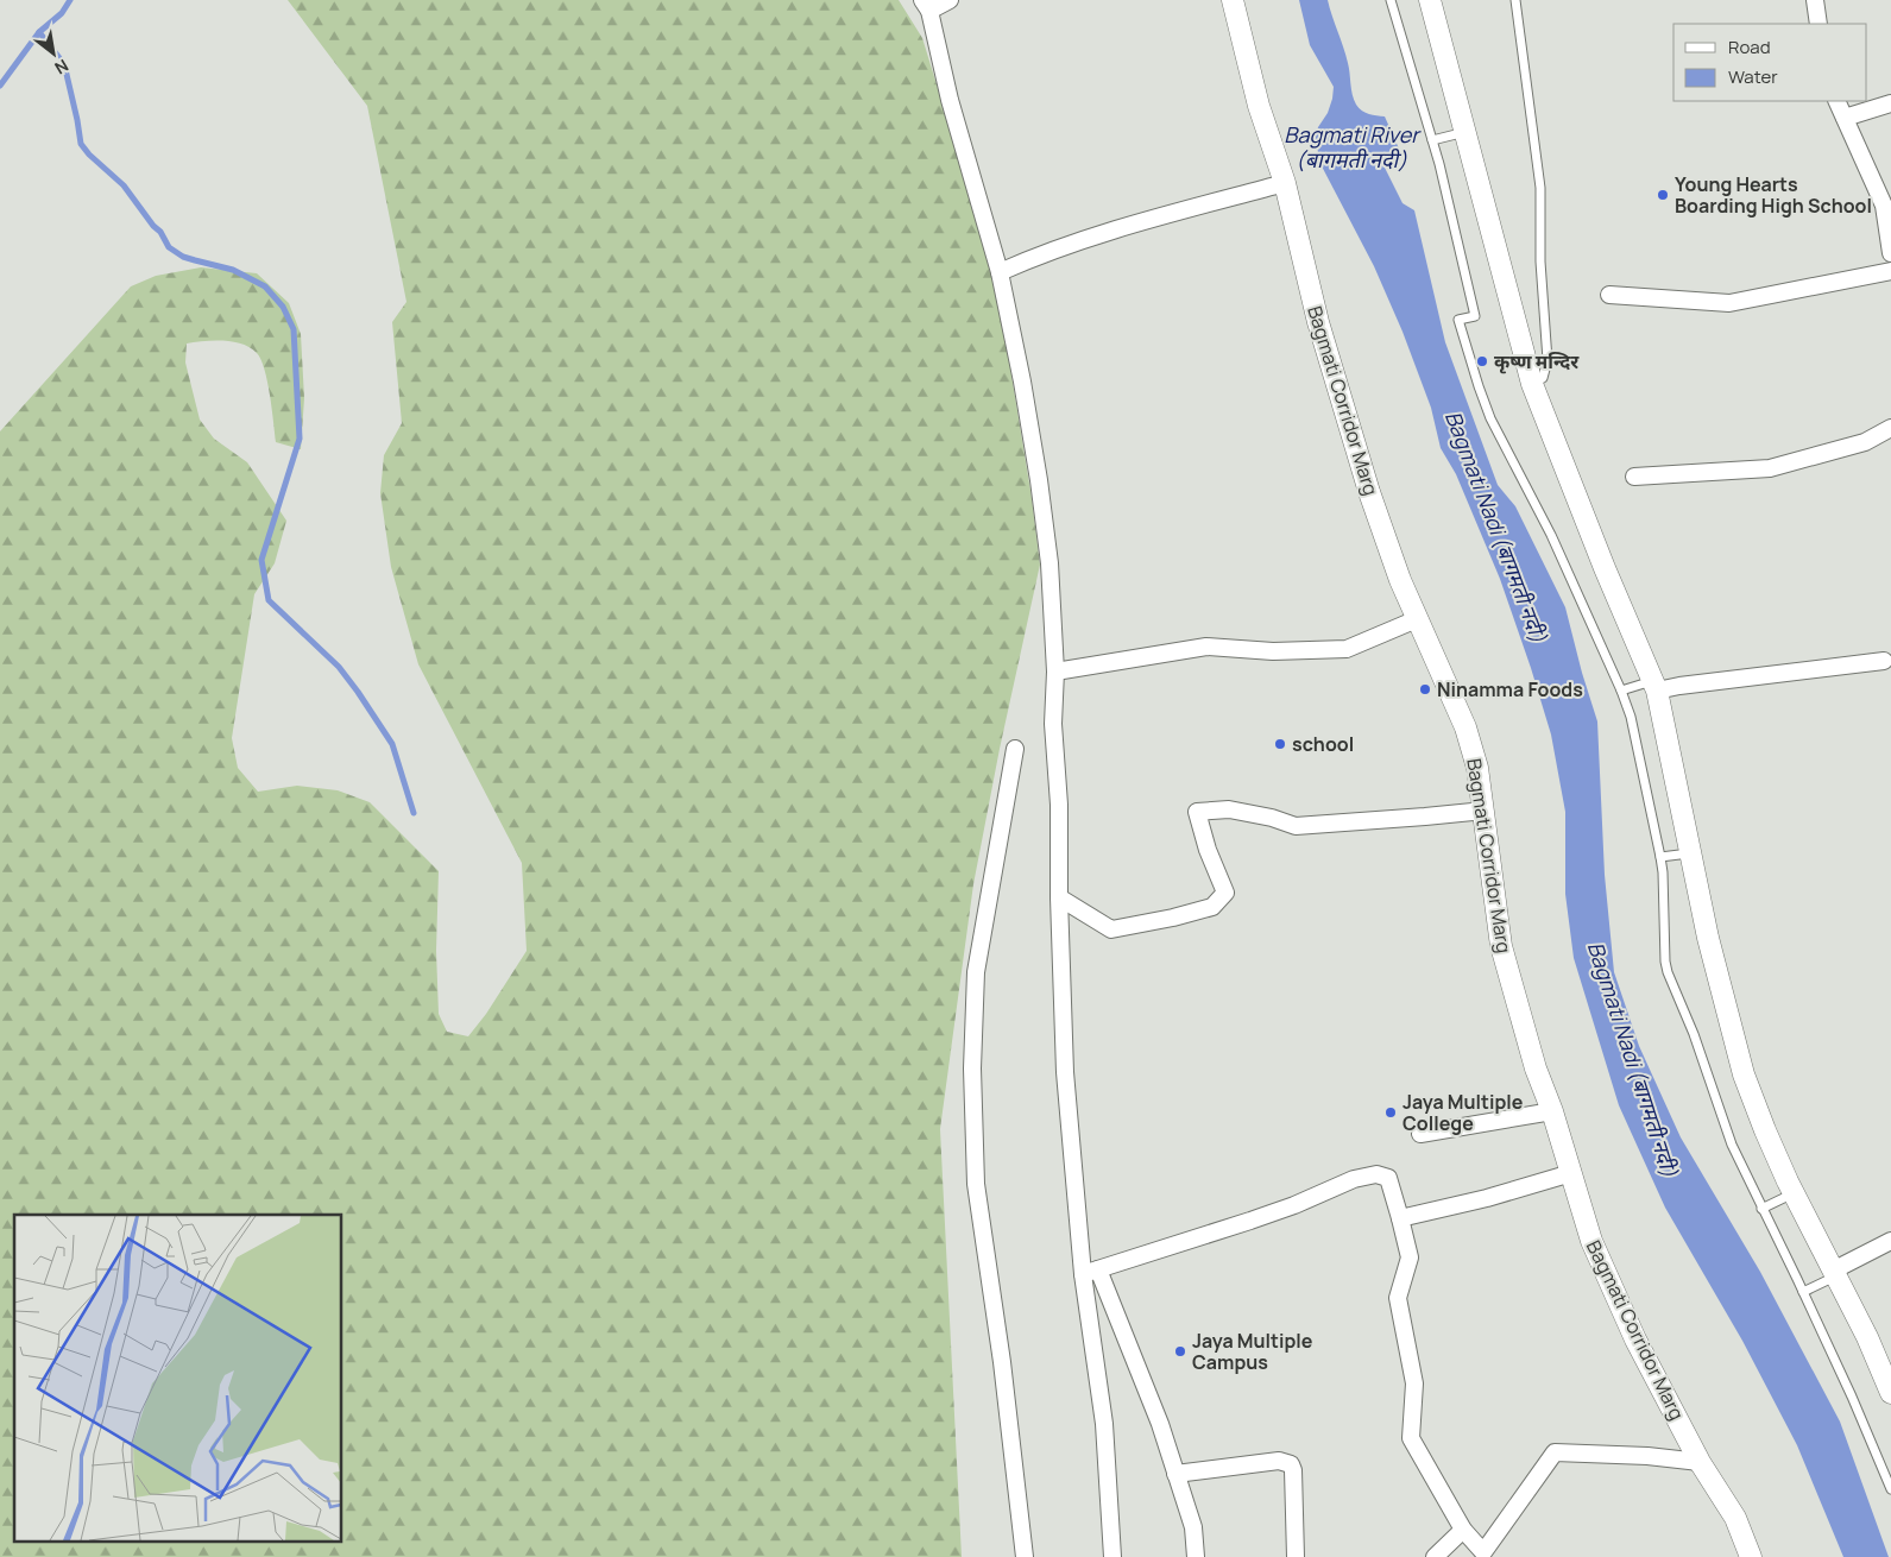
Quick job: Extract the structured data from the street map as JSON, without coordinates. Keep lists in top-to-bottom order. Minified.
{"streets":{"street":["Bagmati Corridor Marg"]},"water":["Bagmati River (बागमती नदी)","Bagmati Nadi (बागमती नदी)"],"places":["Young Hearts Boarding High School","कृष्ण मन्दिर","Ninamma Foods","school","Jaya Multiple College","Jaya Multiple Campus"],"legend":["Road","Water"],"north":"bottom right"}
